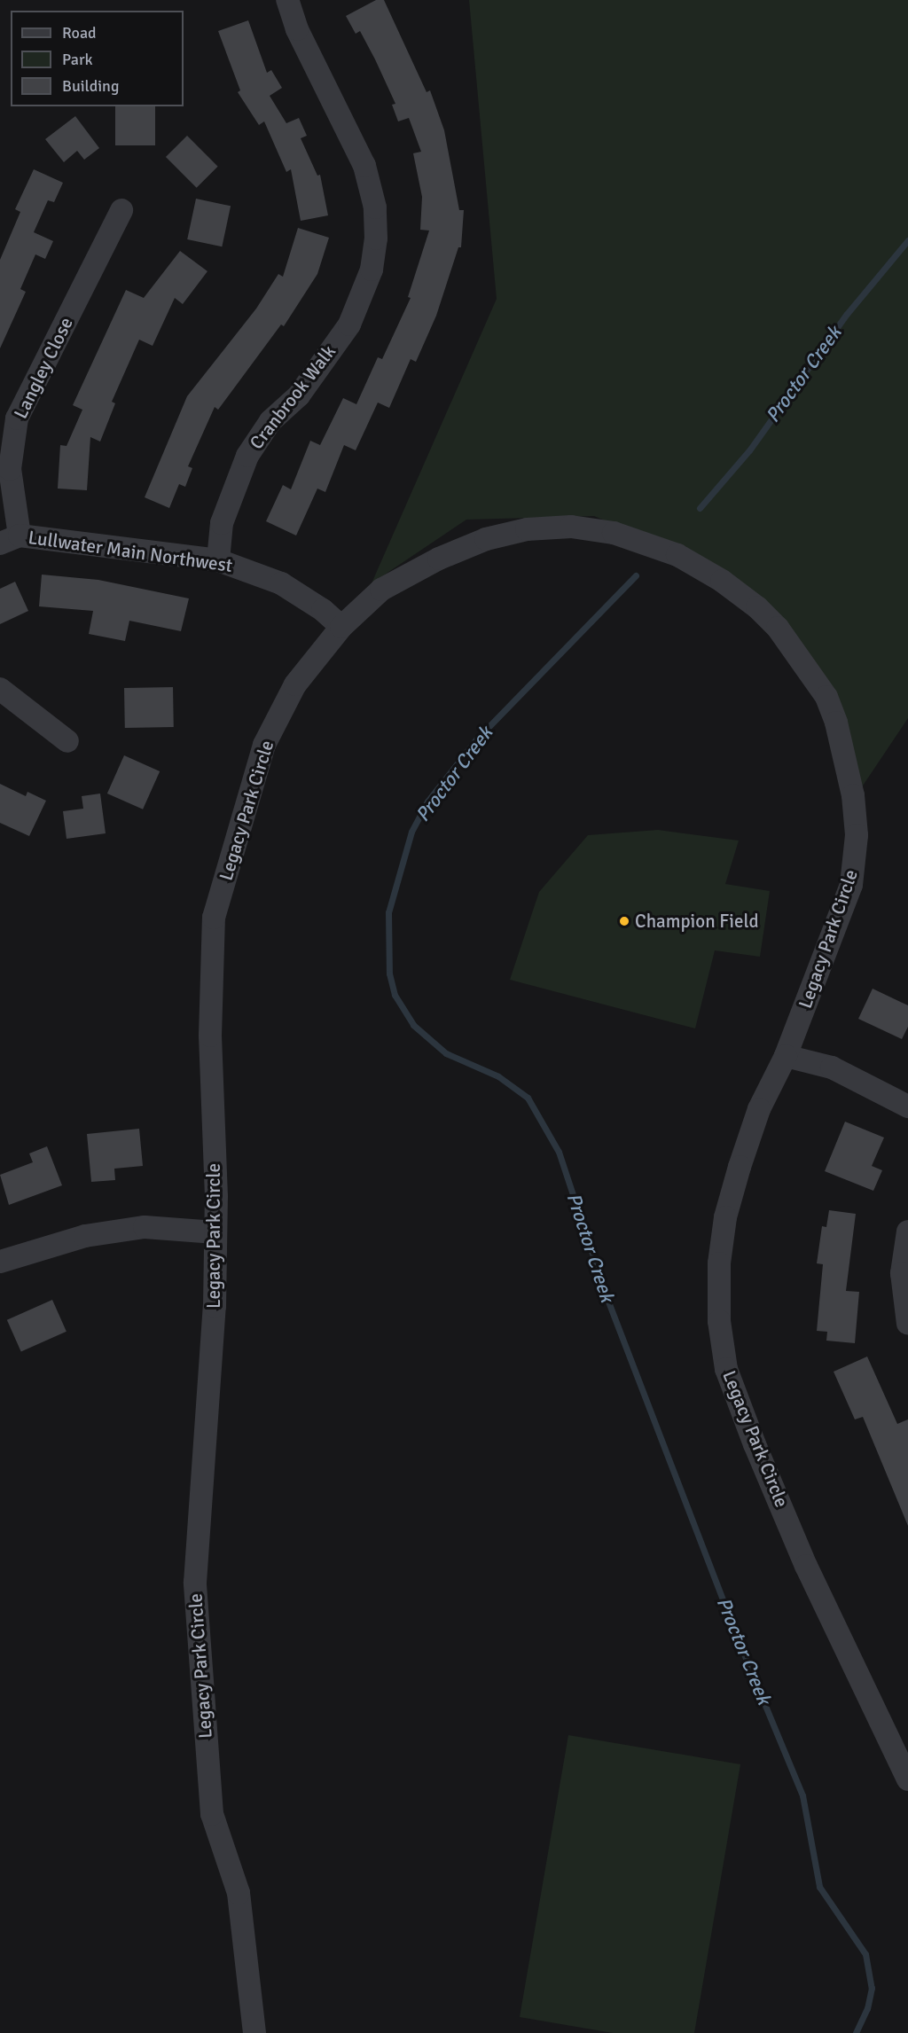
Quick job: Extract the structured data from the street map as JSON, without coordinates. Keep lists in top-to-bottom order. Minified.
{"streets":{"street":["Langley Close","Cranbrook Walk","Lullwater Main Northwest","Legacy Park Circle"]},"crossings":[["Langley Close","Lullwater Main Northwest"],["Cranbrook Walk","Lullwater Main Northwest"],["Lullwater Main Northwest","Legacy Park Circle"]],"water":["Proctor Creek"],"places":["Champion Field"],"legend":["Road","Park","Building"]}
